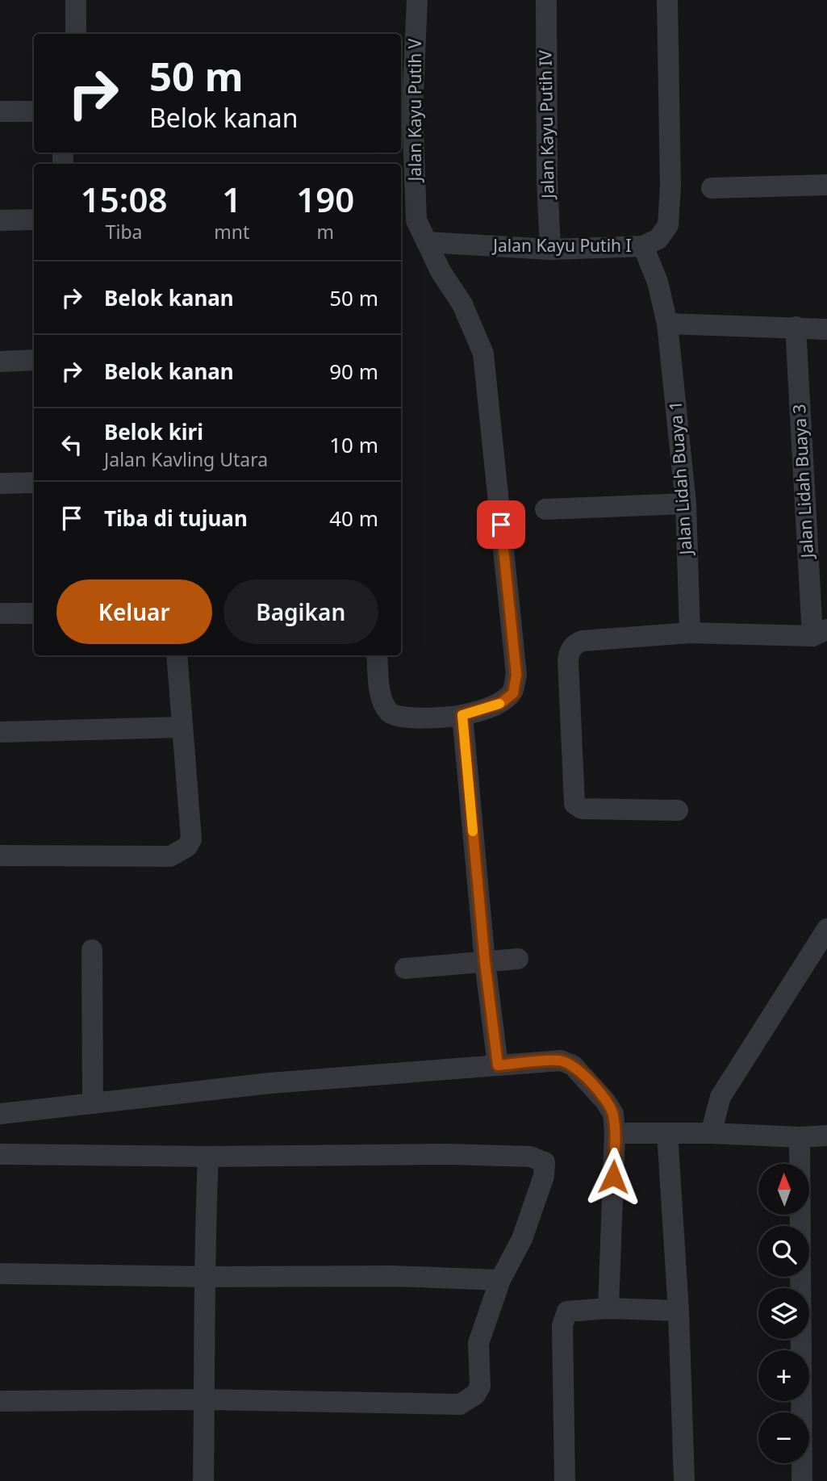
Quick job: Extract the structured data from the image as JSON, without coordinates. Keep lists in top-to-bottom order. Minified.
{"streets":{"street":["Jalan Kayu Putih V","Jalan Kayu Putih IV","Jalan Kayu Putih I","Jalan Lidah Buaya 1","Jalan Lidah Buaya 3"]},"crossings":[["Jalan Kayu Putih IV","Jalan Kayu Putih I"],["Jalan Kayu Putih I","Jalan Lidah Buaya 1"]],"north":"top","page":{"turn":["50 m","Belok kanan"],"eta":["15:08","Tiba","1","mnt","190","m"],"list":[{"name":"Belok kanan","value":"50 m"},{"name":"Belok kanan","value":"90 m"},{"name":"Belok kiri","note":"Jalan Kavling Utara","value":"10 m"},{"name":"Tiba di tujuan","value":"40 m"}],"buttons":["Keluar","Bagikan"],"map_buttons":["+","−"]}}
